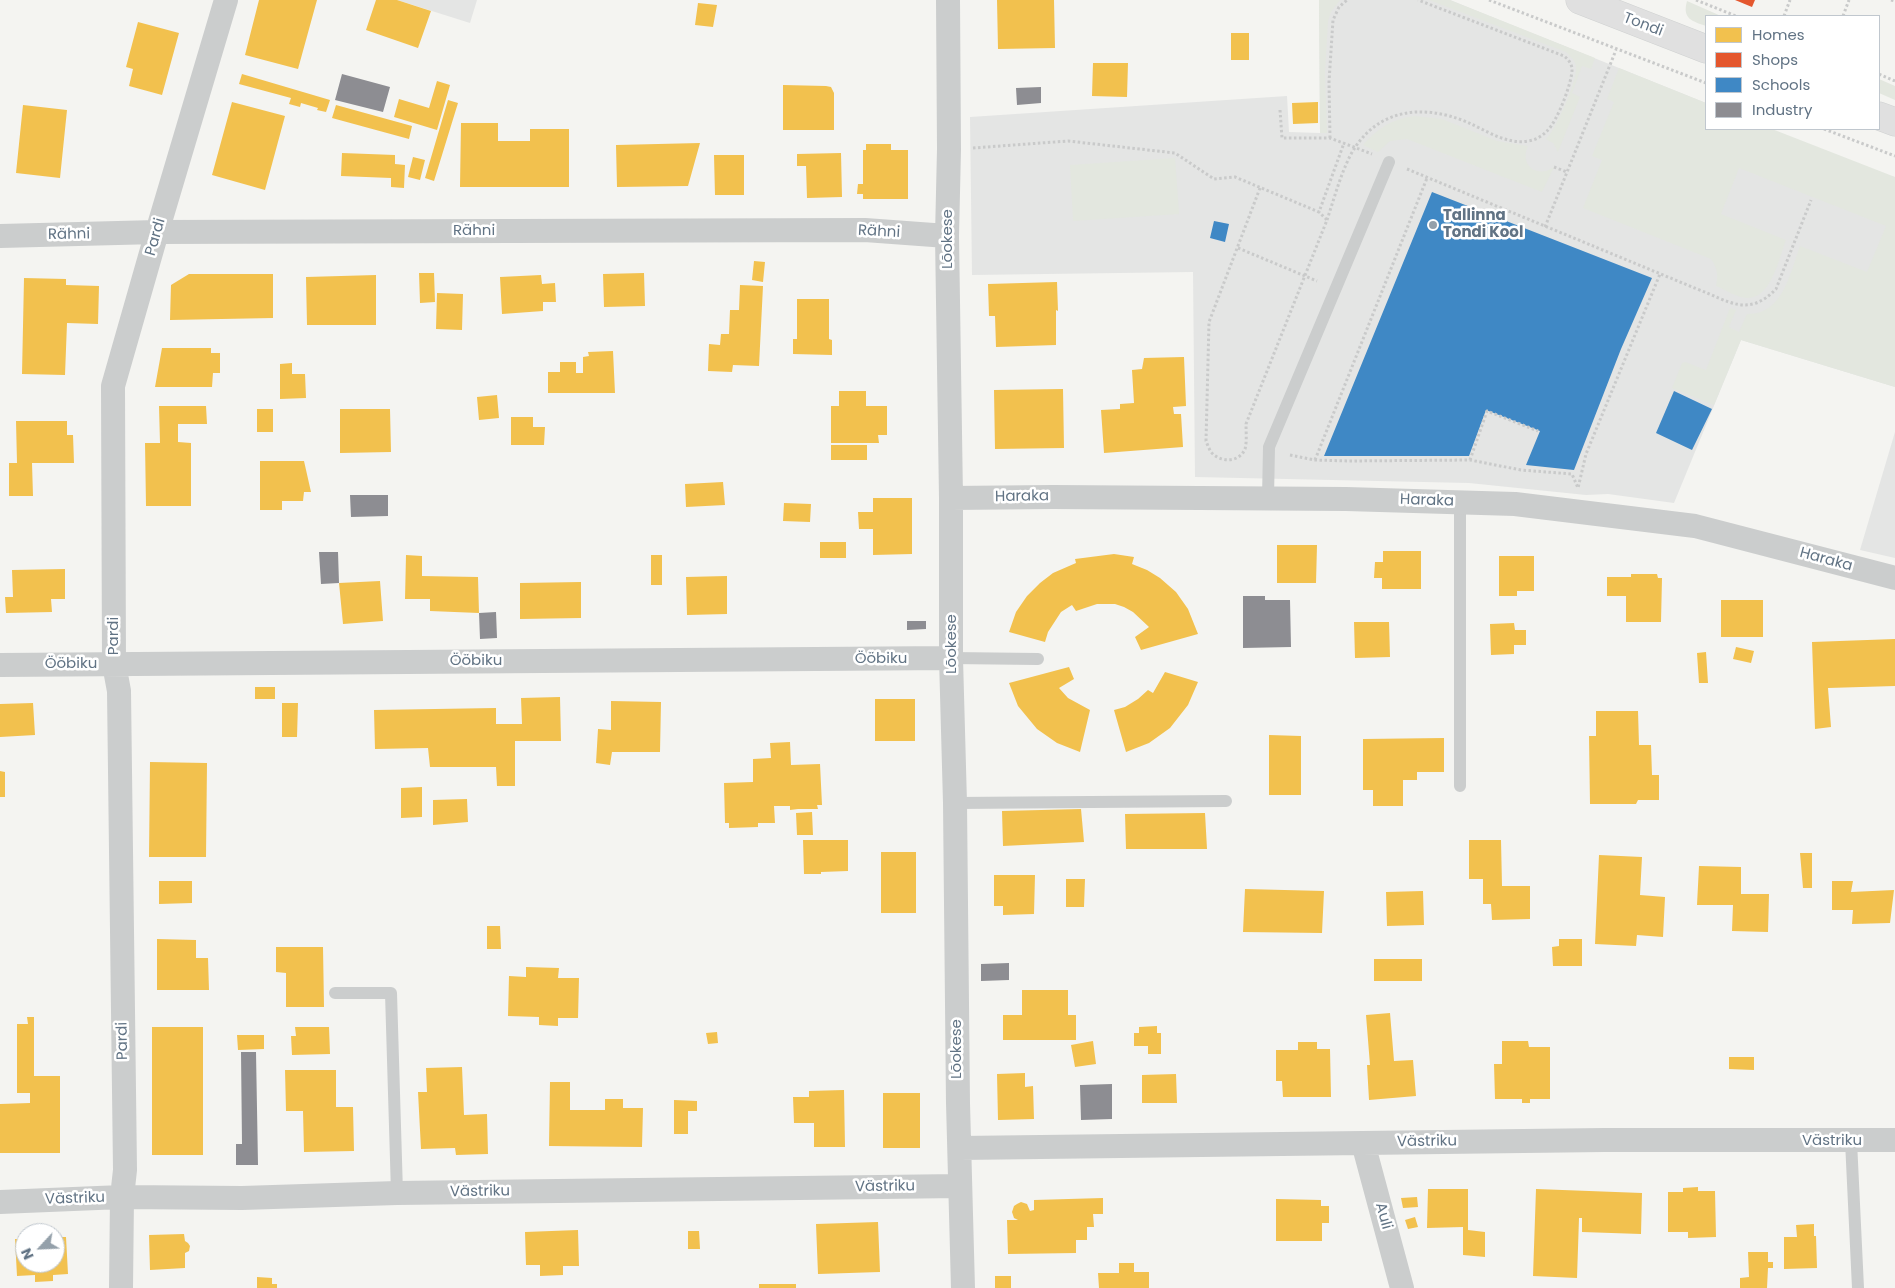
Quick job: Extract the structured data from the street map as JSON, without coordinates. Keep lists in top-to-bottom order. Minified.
{"streets":{"street":["Tondi","Rähni","Pardi","Lõokese","Haraka","Ööbiku","Västriku","Auli"]},"crossings":[["Rähni","Pardi"],["Rähni","Lõokese"],["Pardi","Ööbiku"],["Pardi","Västriku"],["Lõokese","Haraka"],["Lõokese","Ööbiku"],["Lõokese","Västriku"],["Västriku","Auli"]],"places":["Tallinna Tondi Kool"],"legend":["Homes","Shops","Schools","Industry"],"north":"bottom left"}
